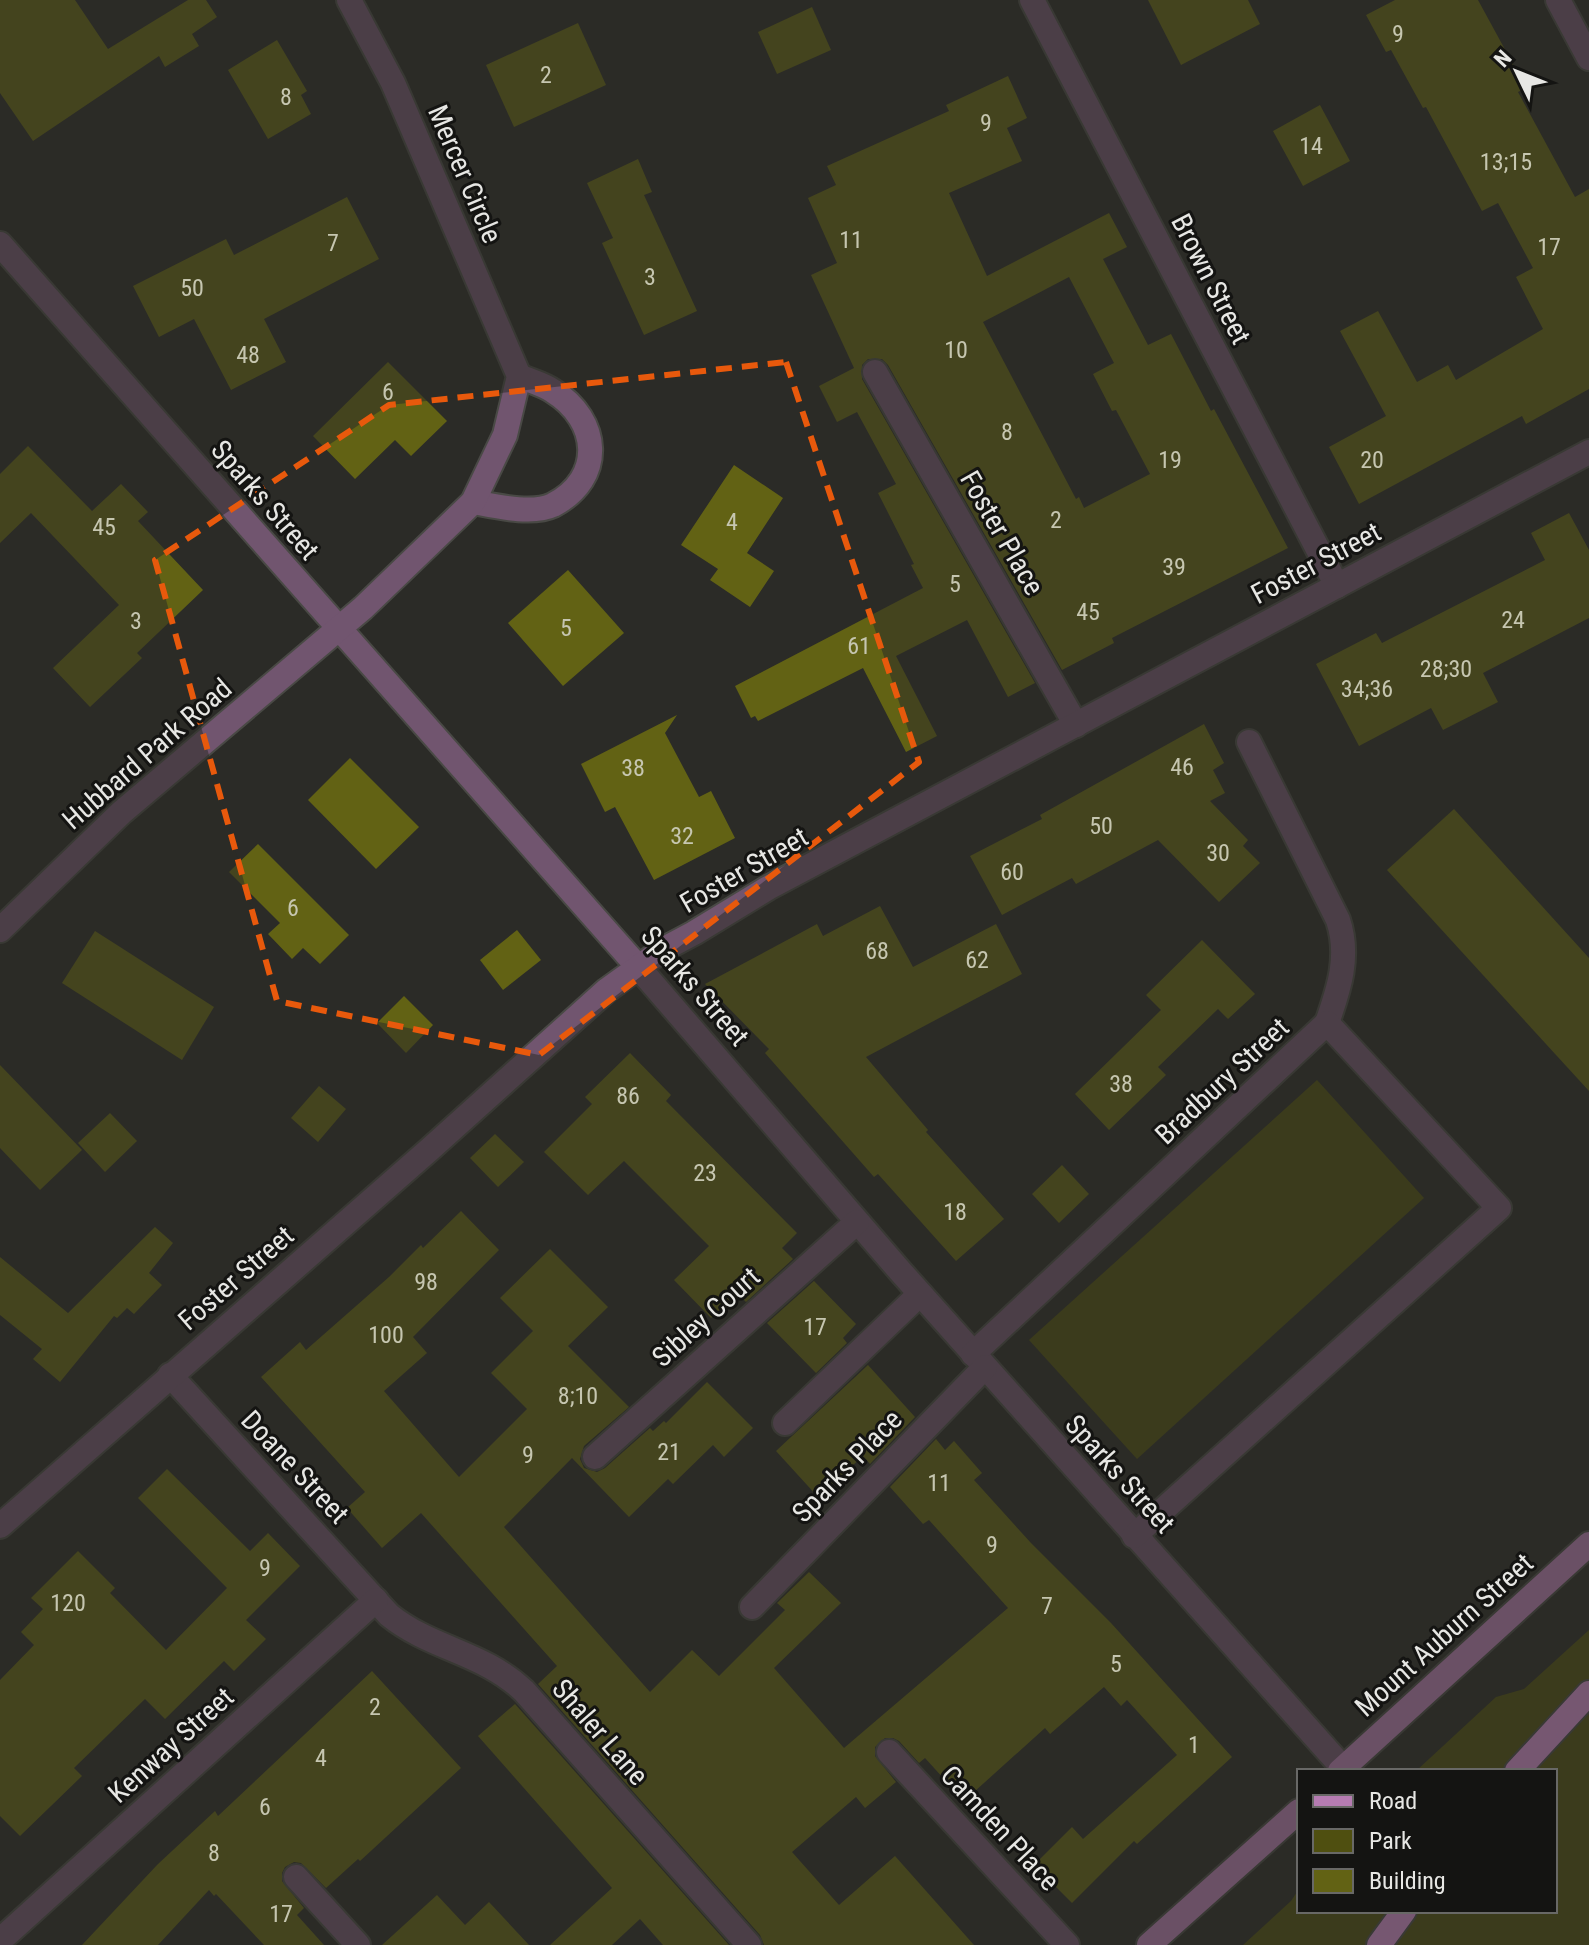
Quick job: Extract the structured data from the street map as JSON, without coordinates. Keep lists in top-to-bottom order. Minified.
{"streets":{"main road":["Mount Auburn Street"],"street":["Mercer Circle","Brown Street","Sparks Street","Foster Place","Foster Street","Hubbard Park Road","Bradbury Street","Sibley Court","Sparks Place","Doane Street","Shaler Lane","Kenway Street","Camden Place"]},"crossings":[["Brown Street","Foster Street"],["Sparks Street","Foster Street"],["Sparks Street","Hubbard Park Road"],["Sparks Street","Bradbury Street"],["Sparks Street","Sibley Court"],["Sparks Street","Sparks Place"],["Foster Place","Foster Street"],["Foster Street","Doane Street"],["Bradbury Street","Sparks Place"],["Doane Street","Shaler Lane"],["Doane Street","Kenway Street"],["Shaler Lane","Kenway Street"]],"house_numbers":["9","2","8","9","14","13;15","11","7","17","3","50","10","48","6","8","19","20","2","4","45","39","5","45","24","3","5","61","28;30","34;36","46","38","50","32","30","60","6","68","62","38","86","23","18","98","17","100","8;10","21","9","11","9","9","120","7","5","2","1","4","6","8","17"],"legend":["Road","Park","Building"],"north":"top left"}
